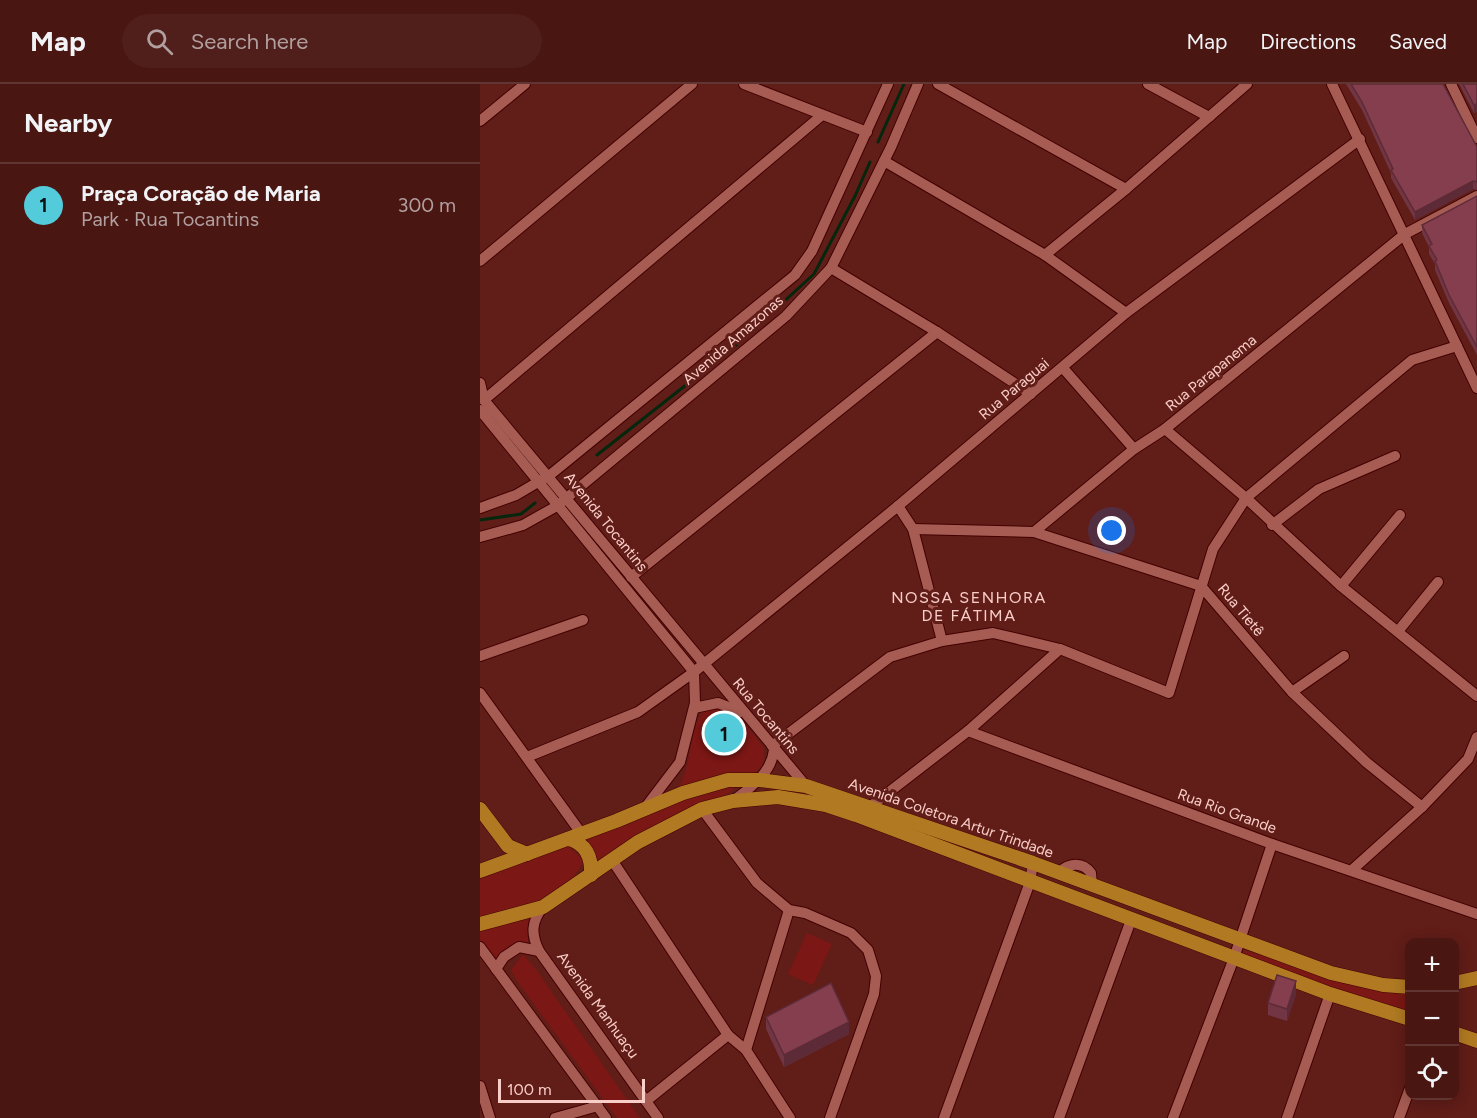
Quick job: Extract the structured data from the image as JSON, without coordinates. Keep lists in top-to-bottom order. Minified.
{"streets":{"main road":["Avenida Coletora Artur Trindade"],"street":["Avenida Amazonas","Rua Parapanema","Rua Paraguai","Avenida Tocantins","Rua Tietê","Rua Tocantins","Rua Rio Grande","Avenida Manhuaçu"]},"crossings":[["Avenida Amazonas","Avenida Tocantins"],["Rua Parapanema","Rua Tietê"],["Rua Paraguai","Avenida Tocantins"],["Rua Paraguai","Rua Tocantins"],["Avenida Tocantins","Rua Tocantins"],["Rua Tocantins","Avenida Coletora Artur Trindade"],["Avenida Coletora Artur Trindade","Avenida Manhuaçu"]],"districts":["NOSSA SENHORA DE FÁTIMA"],"scale_bar":"100 m","page":{"header":"Map","search":"Search here","nav":["Map","Directions","Saved"],"heading":"Nearby","list":[{"mark":"1","name":"Praça Coração de Maria","note":"Park · Rua Tocantins","value":"300 m"}],"pins":"1","map_buttons":["+","−"],"scale":"100 m"}}
